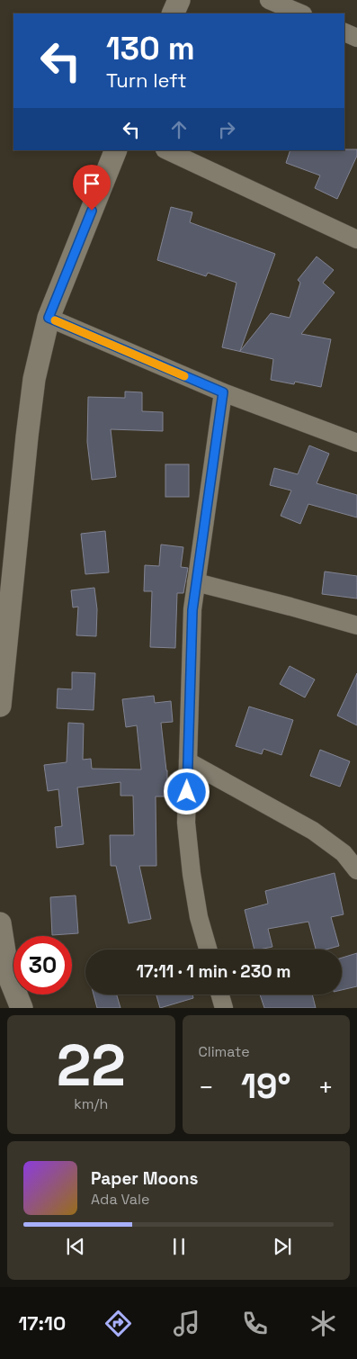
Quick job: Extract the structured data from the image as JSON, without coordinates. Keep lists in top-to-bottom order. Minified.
{"page":{"turn":["130 m","Turn left"],"limit":"30","trip":"17:11 · 1 min · 230 m","tile":[["22","km/h"],"Climate"],"heat":["−","19°","+"],"song":["Paper Moons","Ada Vale"],"tabs":"17:10"}}
